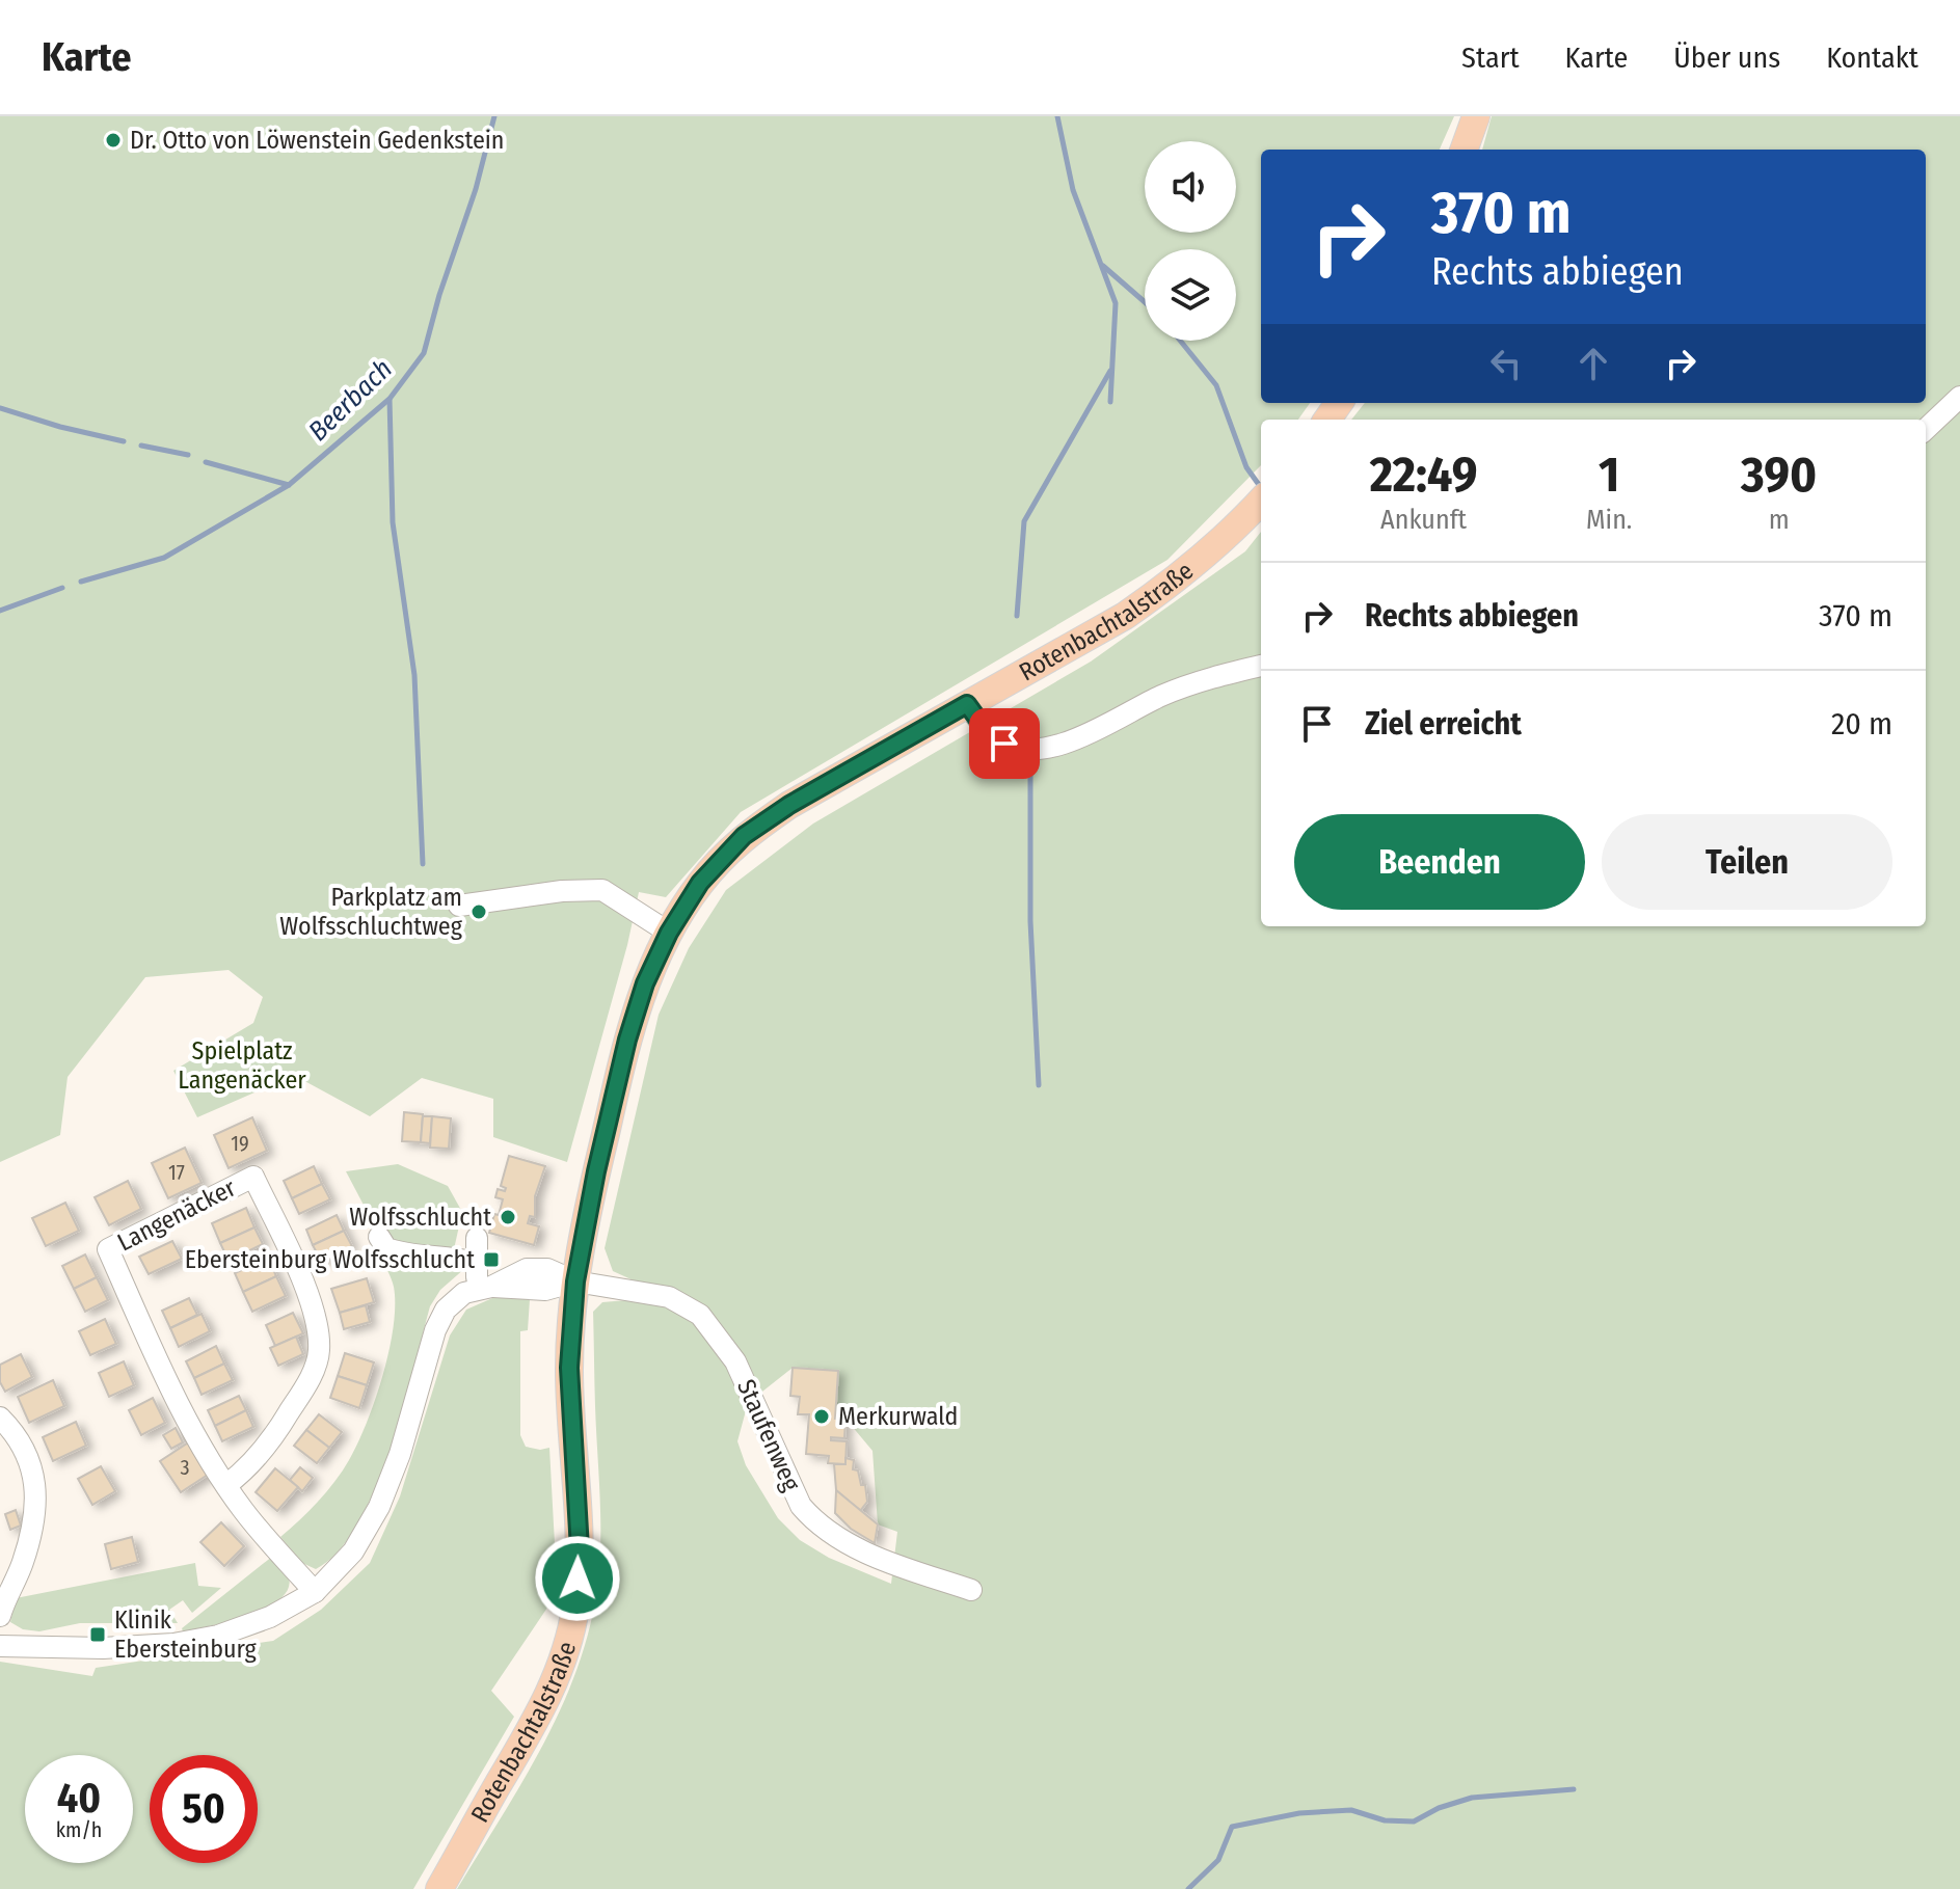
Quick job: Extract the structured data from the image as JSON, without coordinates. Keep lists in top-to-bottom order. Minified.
{"streets":{"main road":["Rotenbachtalstraße"],"street":["Langenäcker","Staufenweg"]},"crossings":[["Rotenbachtalstraße","Staufenweg"],["Langenäcker","Staufenweg"]],"water":["Beerbach"],"parks":["Spielplatz Langenäcker"],"places":{"other":["Dr. Otto von Löwenstein Gedenkstein","Parkplatz am Wolfsschluchtweg","Wolfsschlucht","Merkurwald"],"transit":["Ebersteinburg Wolfsschlucht","Klinik Ebersteinburg"]},"house_numbers":["19","17","3"],"page":{"header":"Karte","nav":["Start","Karte","Über uns","Kontakt"],"turn":["370 m","Rechts abbiegen"],"eta":["22:49","Ankunft","1","Min.","390","m"],"list":[{"name":"Rechts abbiegen","value":"370 m"},{"name":"Ziel erreicht","value":"20 m"}],"buttons":["Beenden","Teilen"],"speed":"40 km/h","limit":"50"}}
